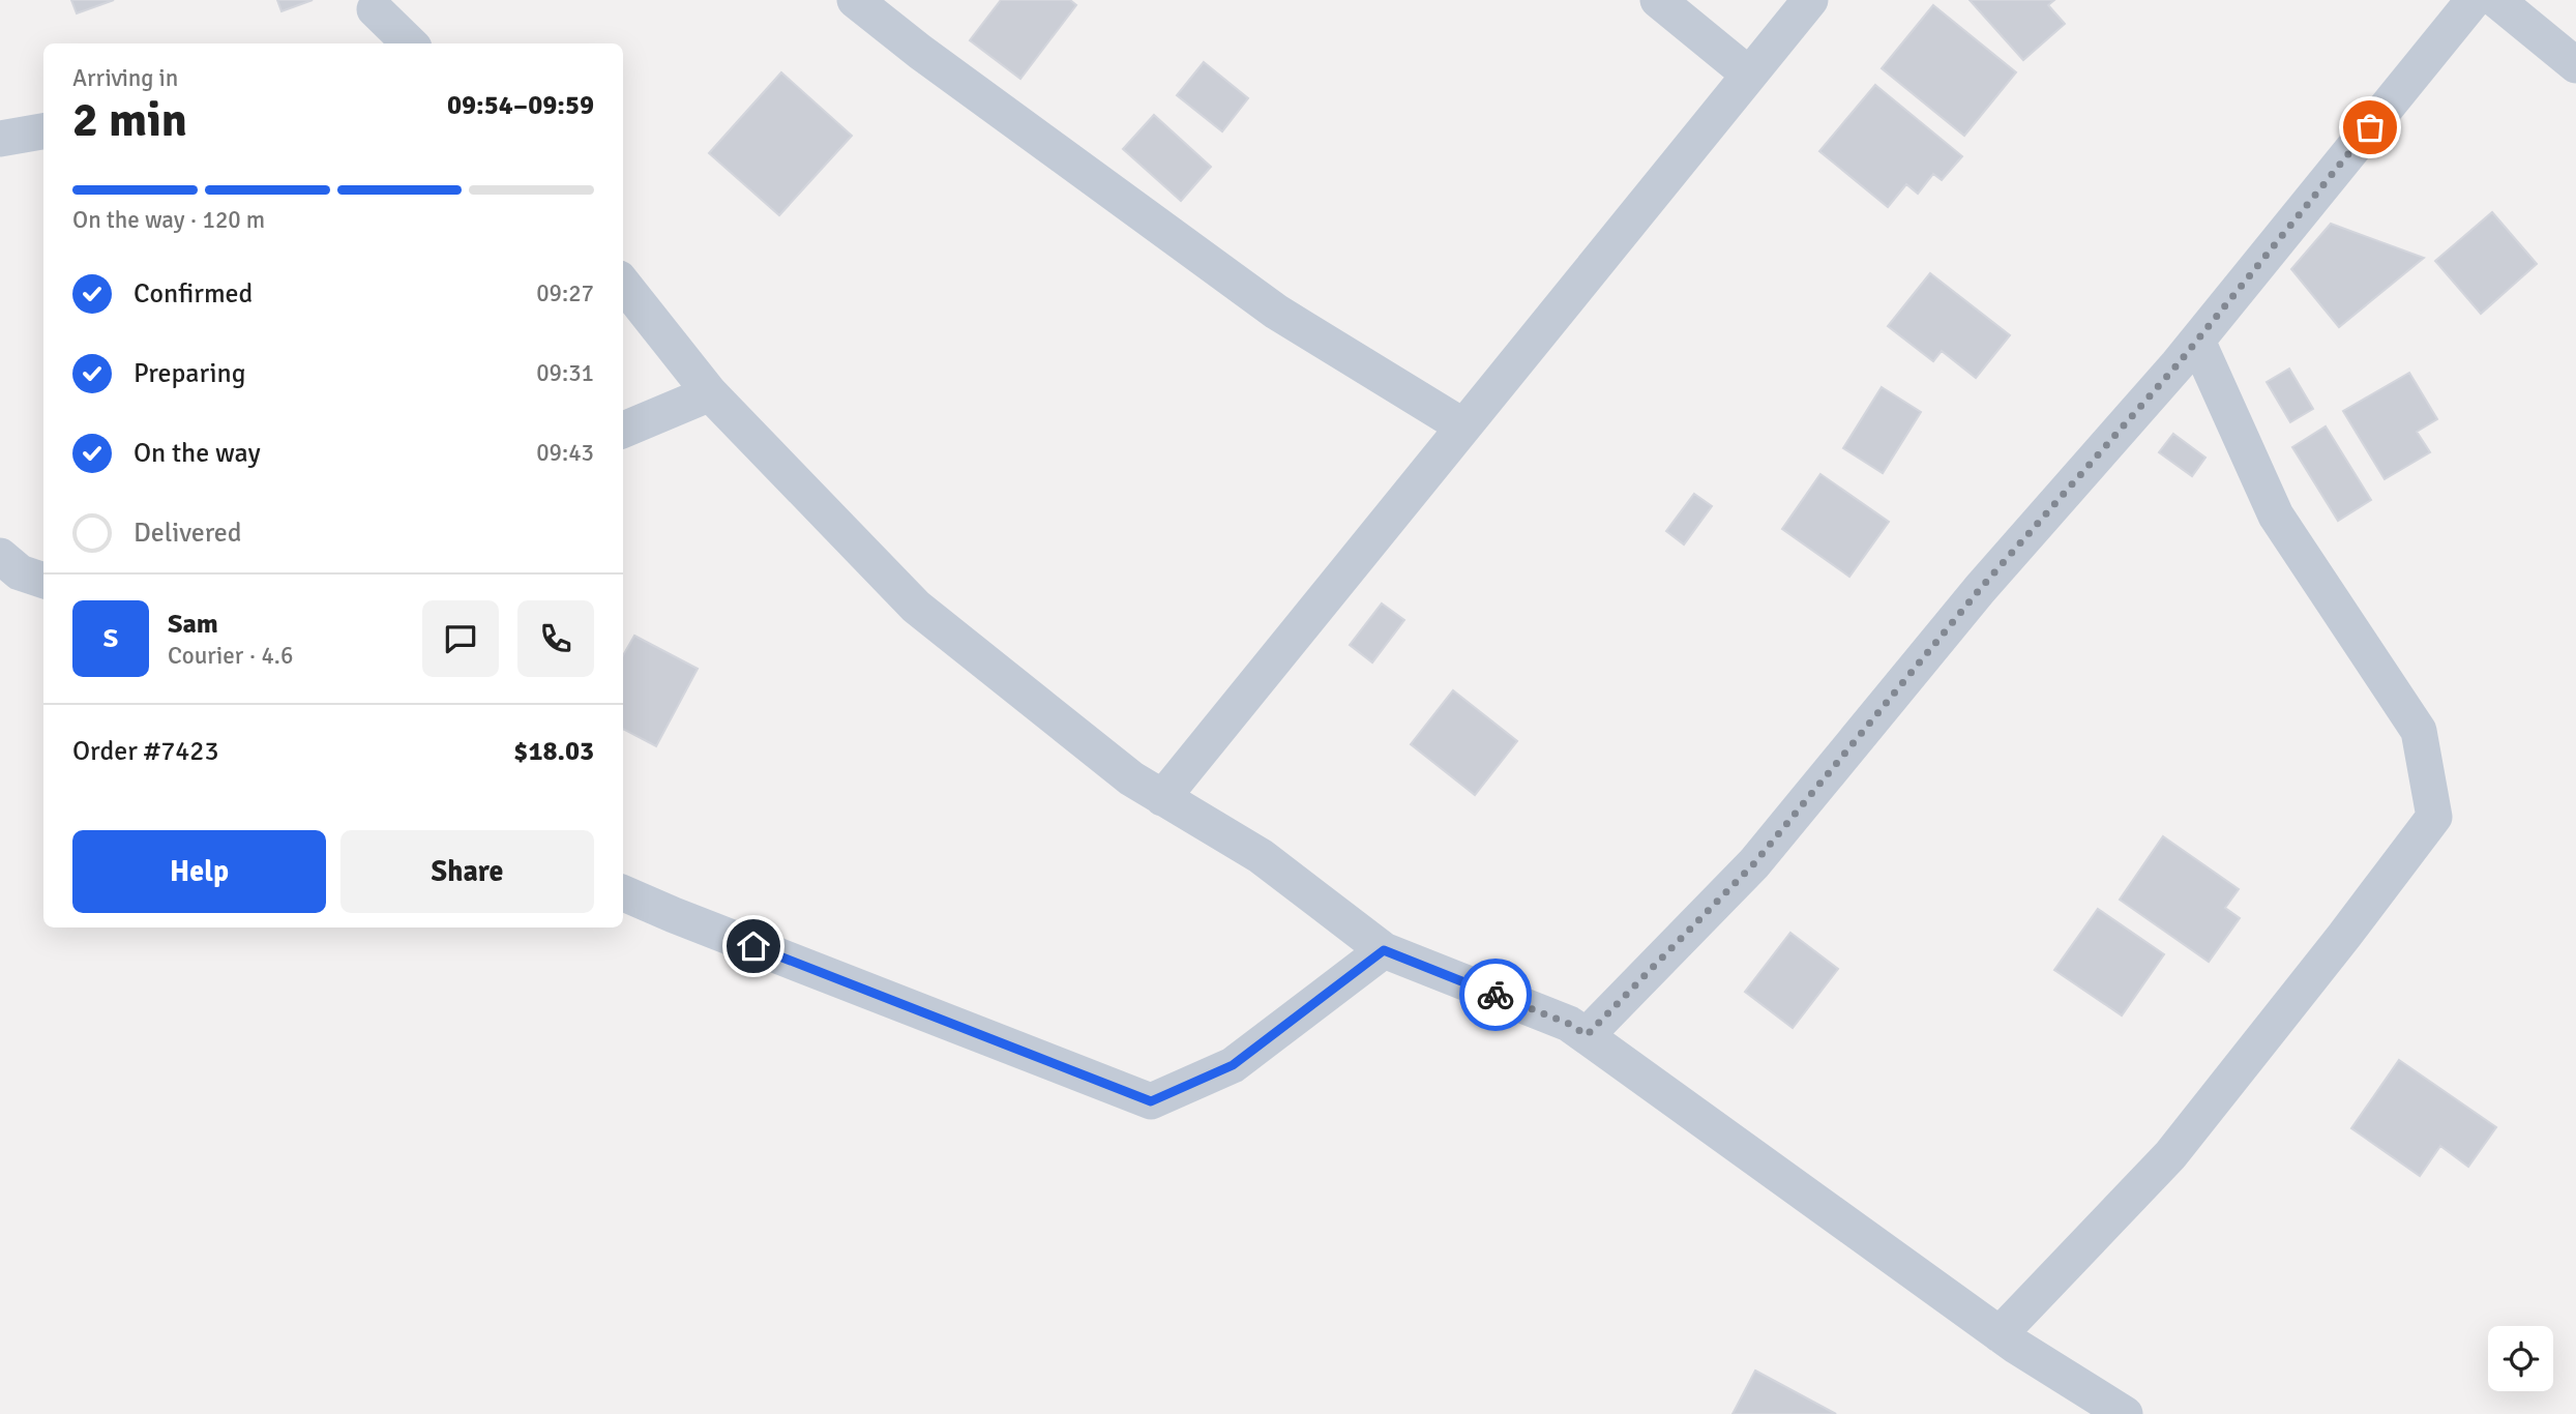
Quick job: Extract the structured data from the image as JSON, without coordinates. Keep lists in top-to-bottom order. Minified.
{"page":{"heading":["2 min","Arriving in","09:54–09:59"],"panel":["Sam","Courier · 4.6","Order #7423","$18.03"],"bar":"On the way · 120 m","list":[["Confirmed","09:27"],["Preparing","09:31"],["On the way","09:43"],"Delivered"],"round":"S","buttons":["Help","Share"]}}
